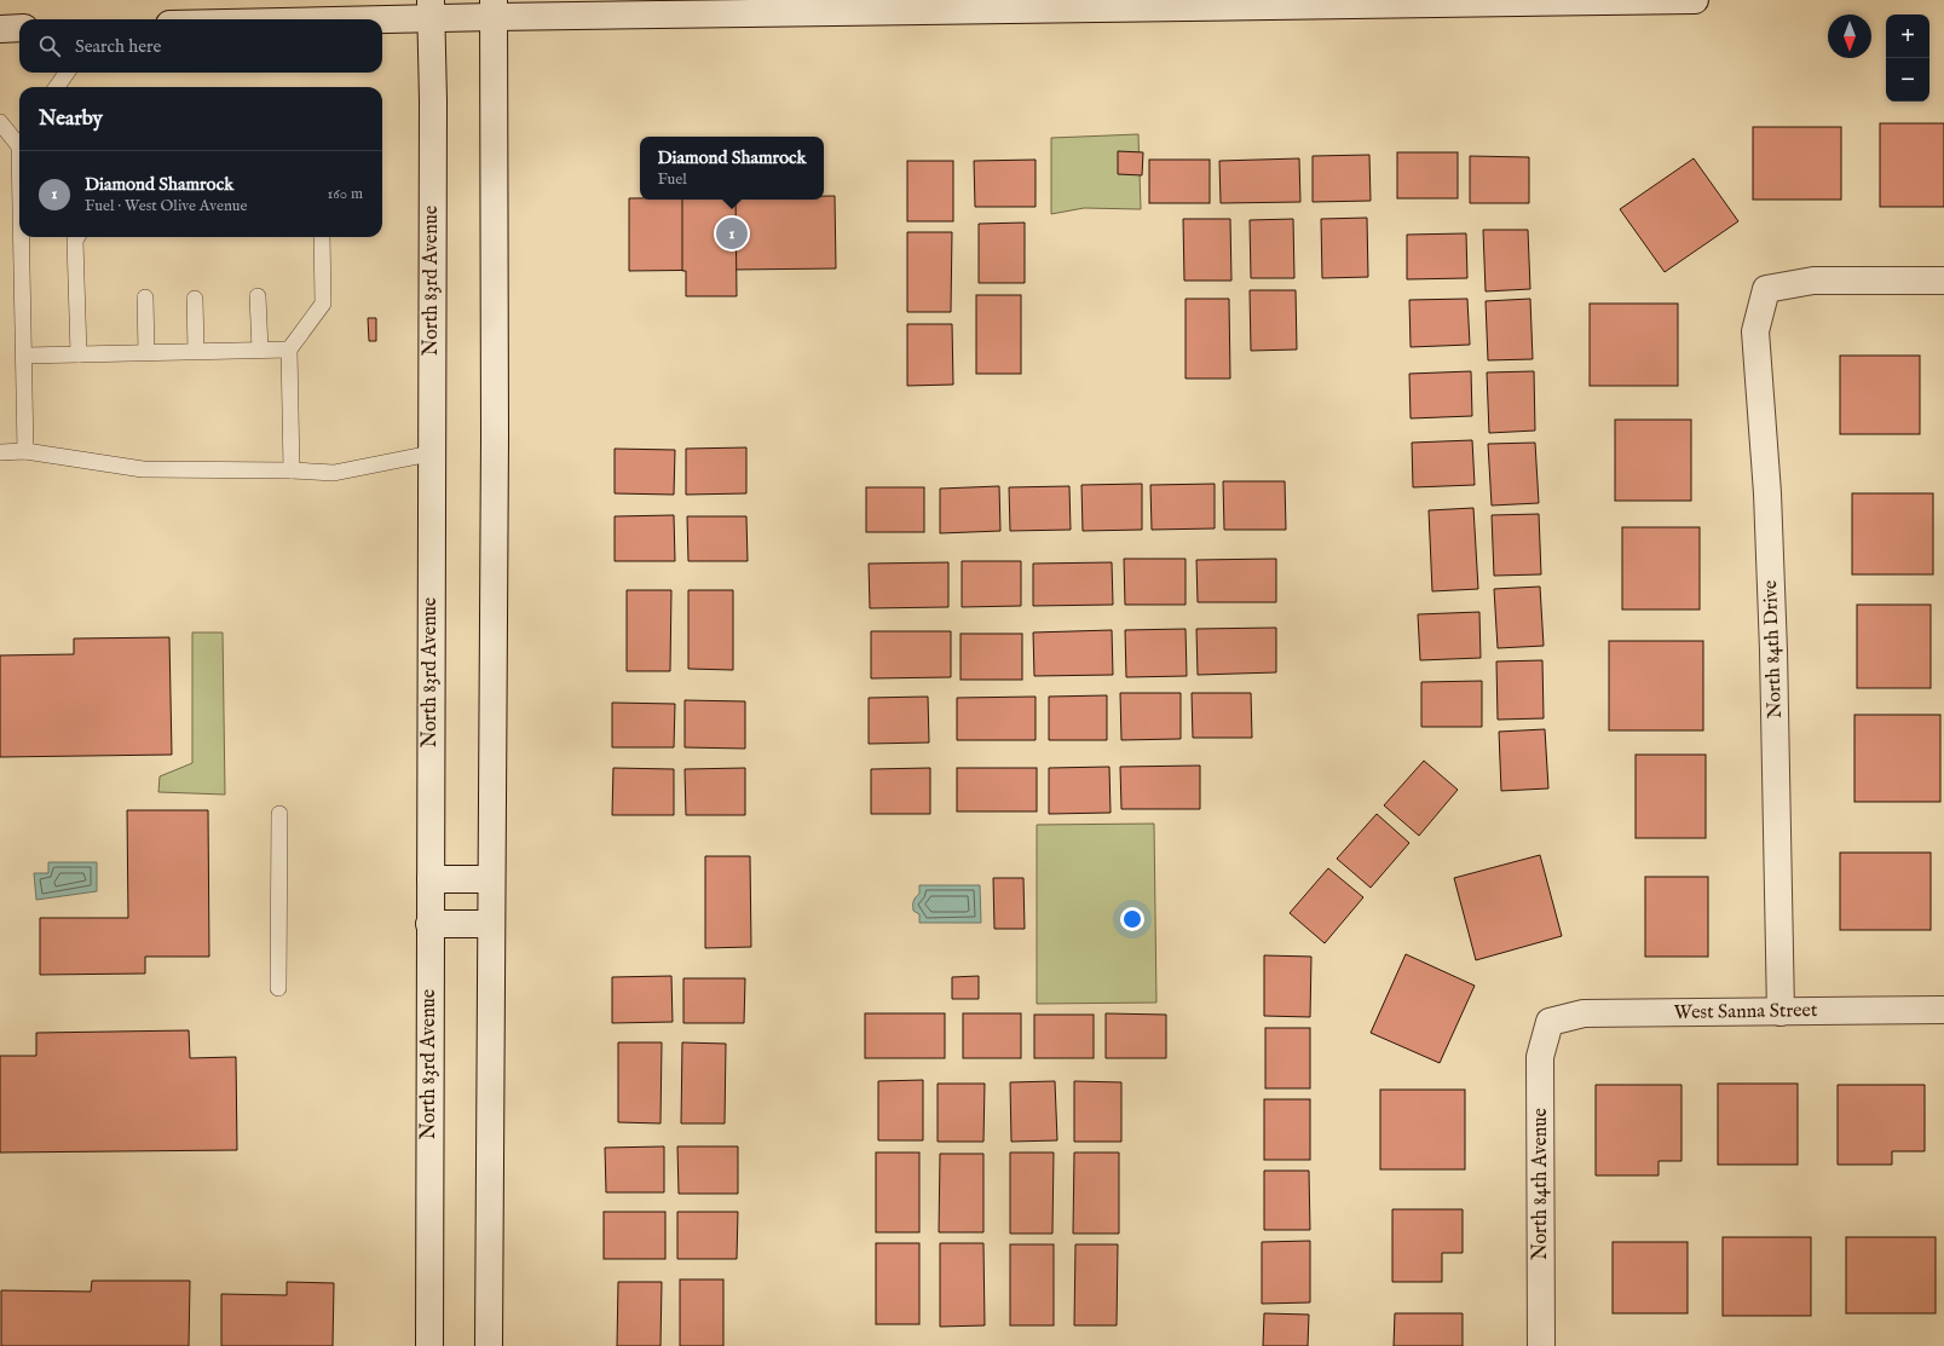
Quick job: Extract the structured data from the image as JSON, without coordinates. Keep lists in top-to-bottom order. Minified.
{"streets":{"main road":["North 83rd Avenue","North 84th Drive","West Sanna Street","North 84th Avenue"]},"crossings":[["North 84th Drive","West Sanna Street"],["West Sanna Street","North 84th Avenue"]],"north":"bottom","page":{"map_buttons":["+","−"],"search":"Search here","heading":"Nearby","popup":["Diamond Shamrock","Fuel"],"list":[{"mark":"1","name":"Diamond Shamrock","note":"Fuel · West Olive Avenue","value":"160 m"}],"pins":"1"}}
